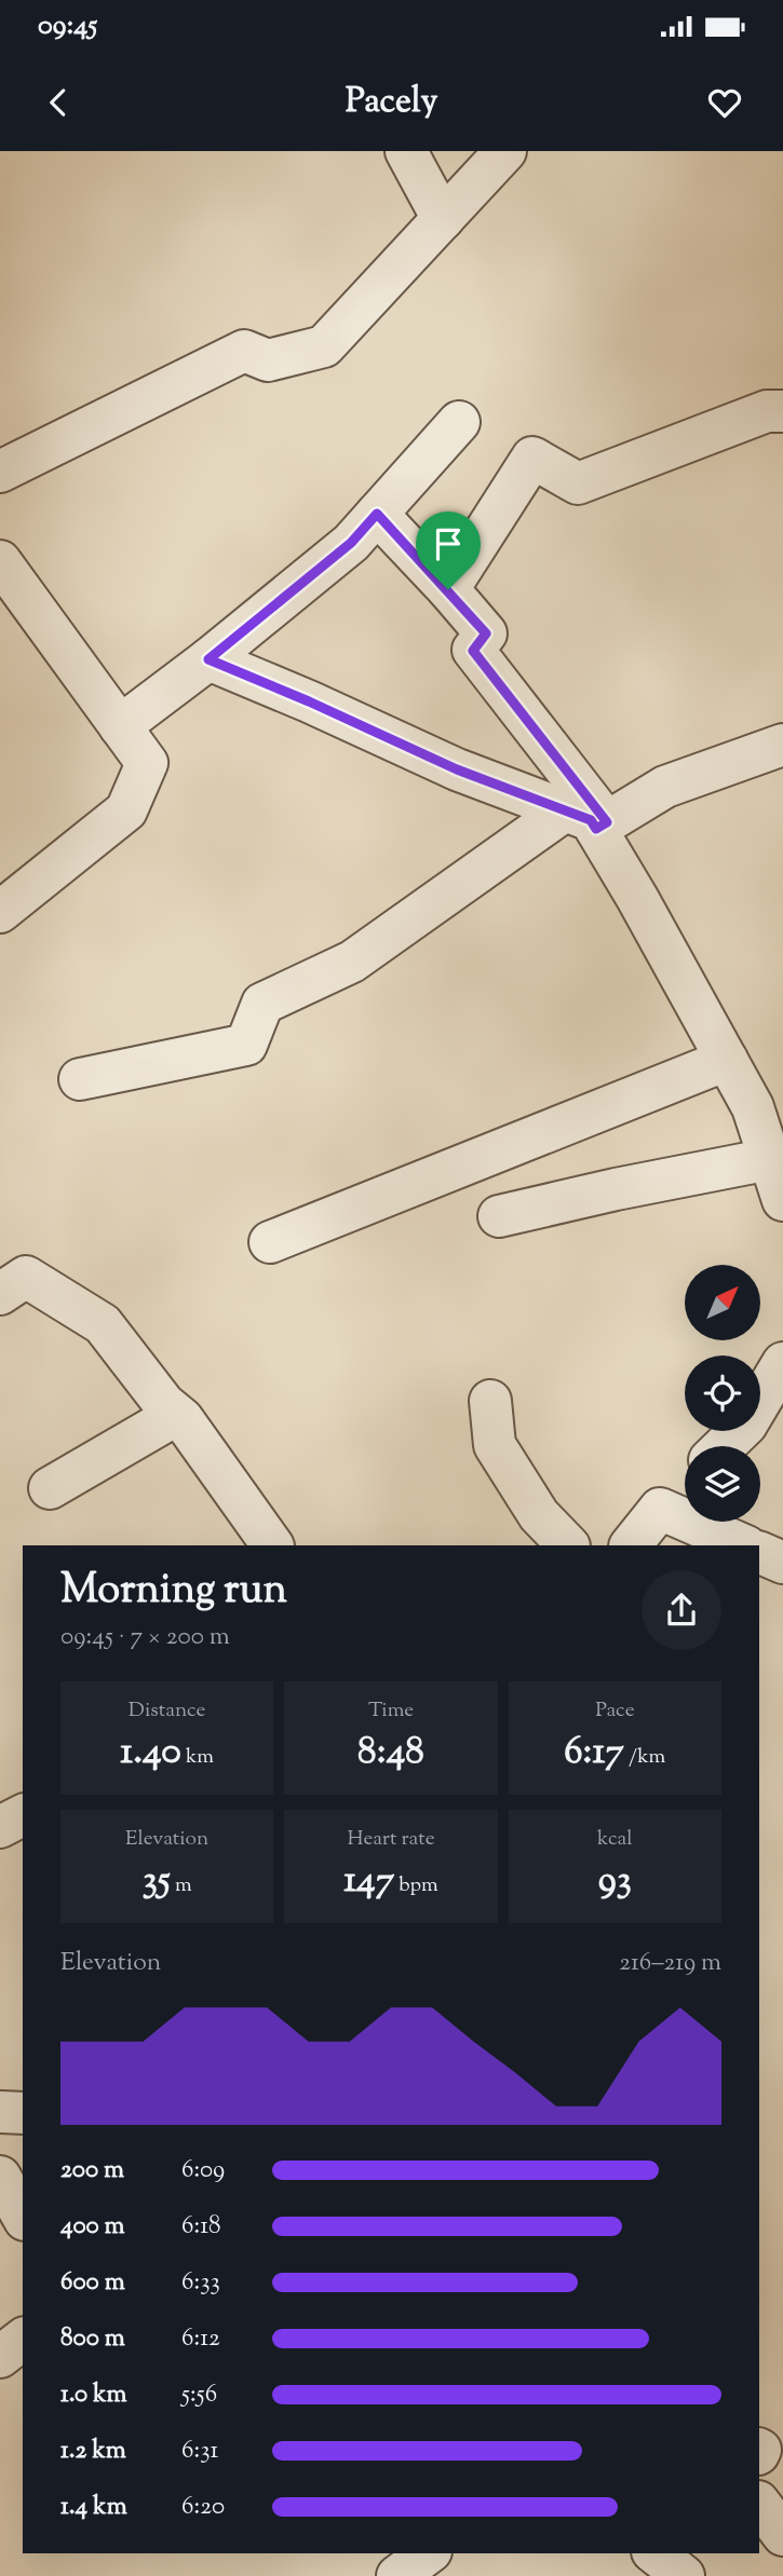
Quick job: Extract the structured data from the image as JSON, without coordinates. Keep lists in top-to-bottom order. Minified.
{"north":"top right","page":{"status":"09:45","header":"Pacely","heading":["Morning run","09:45 · 7 × 200 m"],"stats":[["Distance","1.40 km"],["Time","8:48"],["Pace","6:17 /km"],["Elevation","35 m"],["Heart rate","147 bpm"],["kcal","93"]],"chart":["Elevation","216–219 m"],"list":[{"name":"200 m","note":"6:09"},{"name":"400 m","note":"6:18"},{"name":"600 m","note":"6:33"},{"name":"800 m","note":"6:12"},{"name":"1.0 km","note":"5:56"},{"name":"1.2 km","note":"6:31"},{"name":"1.4 km","note":"6:20"}]}}
